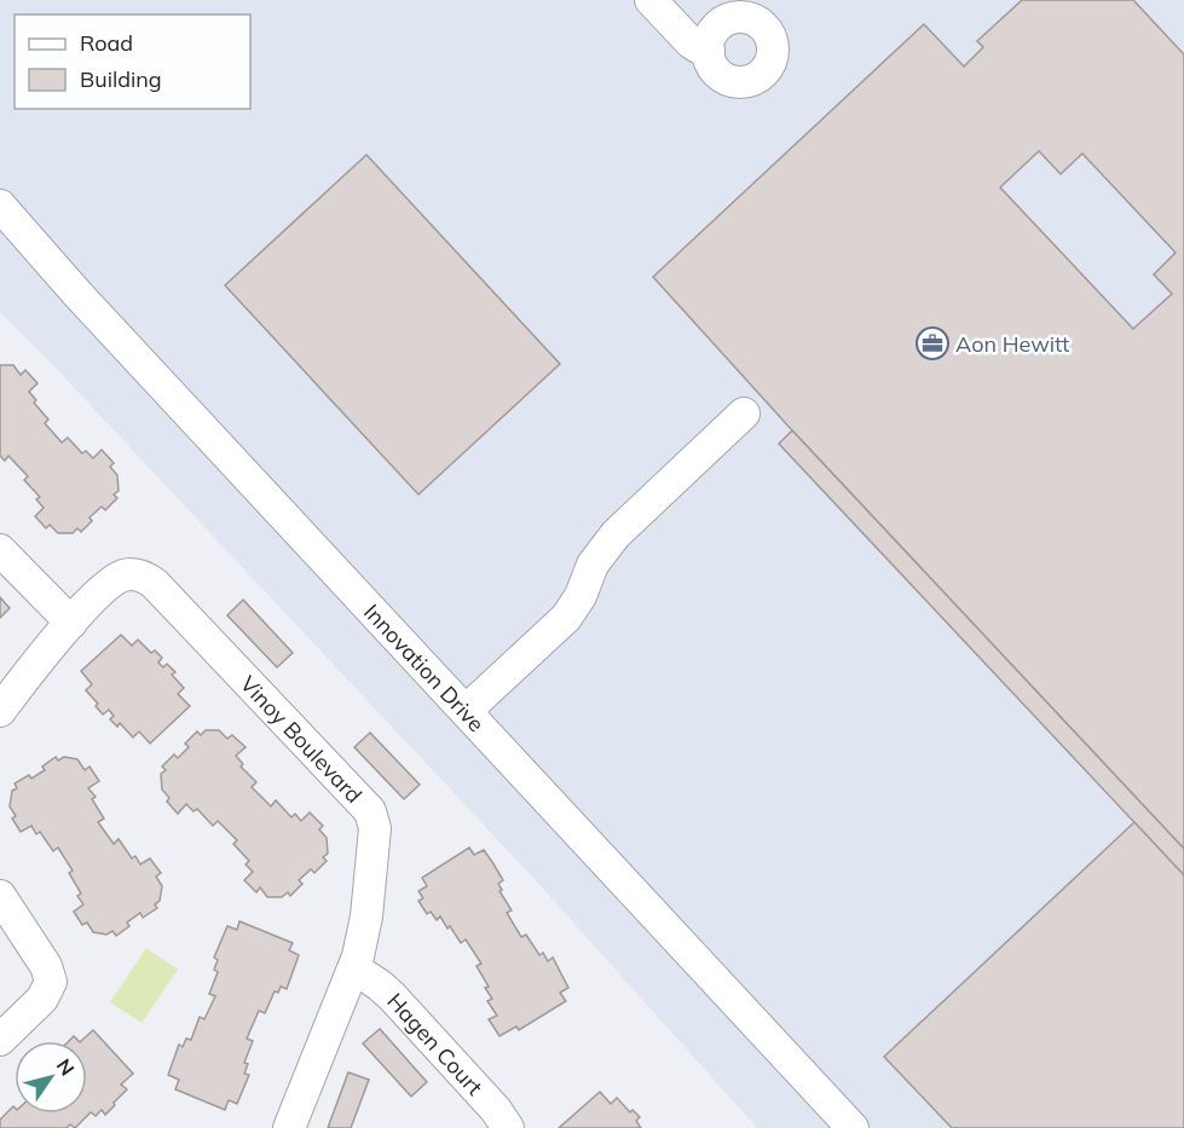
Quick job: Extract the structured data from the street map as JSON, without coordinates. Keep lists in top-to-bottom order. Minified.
{"streets":{"street":["Innovation Drive","Vinoy Boulevard","Hagen Court"]},"crossings":[["Vinoy Boulevard","Hagen Court"]],"places":{"office":["Aon Hewitt"]},"legend":["Road","Building"],"north":"top right"}
